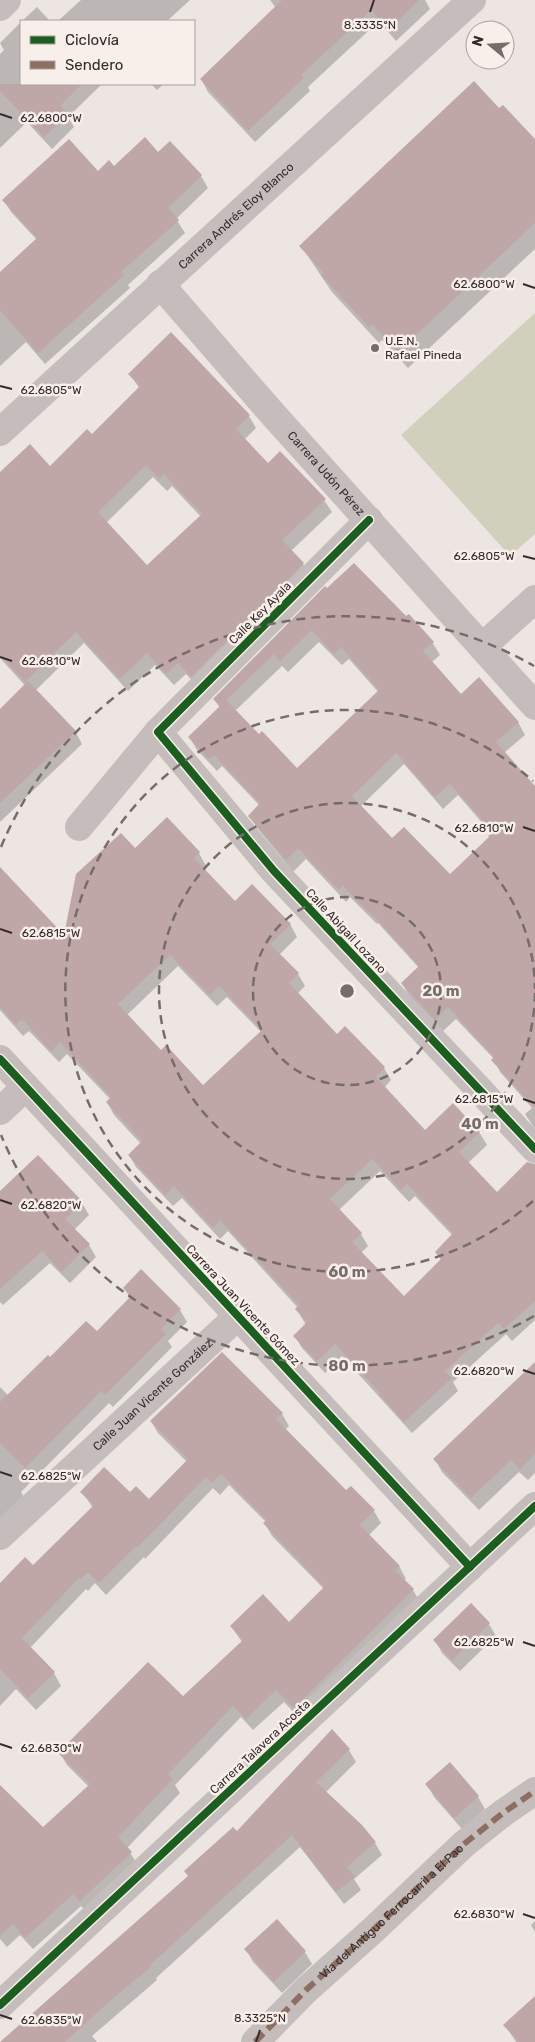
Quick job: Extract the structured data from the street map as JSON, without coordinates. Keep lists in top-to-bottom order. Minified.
{"streets":{"street":["Carrera Andrés Eloy Blanco","Carrera Udón Pérez","Calle Key Ayala","Calle Abigaíl Lozano","Carrera Juan Vicente Gómez","Calle Juan Vicente González","Carrera Talavera Acosta","Vía del Antiguo Ferrocarril a El Pao"]},"crossings":[["Carrera Andrés Eloy Blanco","Carrera Udón Pérez"],["Carrera Udón Pérez","Calle Key Ayala"],["Calle Key Ayala","Calle Abigaíl Lozano"],["Carrera Juan Vicente Gómez","Calle Juan Vicente González"],["Carrera Juan Vicente Gómez","Carrera Talavera Acosta"]],"places":["U.E.N. Rafael Pineda"],"legend":["Ciclovía","Sendero"],"north":"left","coordinates":["8.3335°N","62.6800°W","62.6805°W","62.6810°W","62.6815°W","62.6820°W","62.6825°W","62.6830°W","8.3325°N","62.6835°W"],"rings":["20 m","40 m","60 m","80 m"]}
